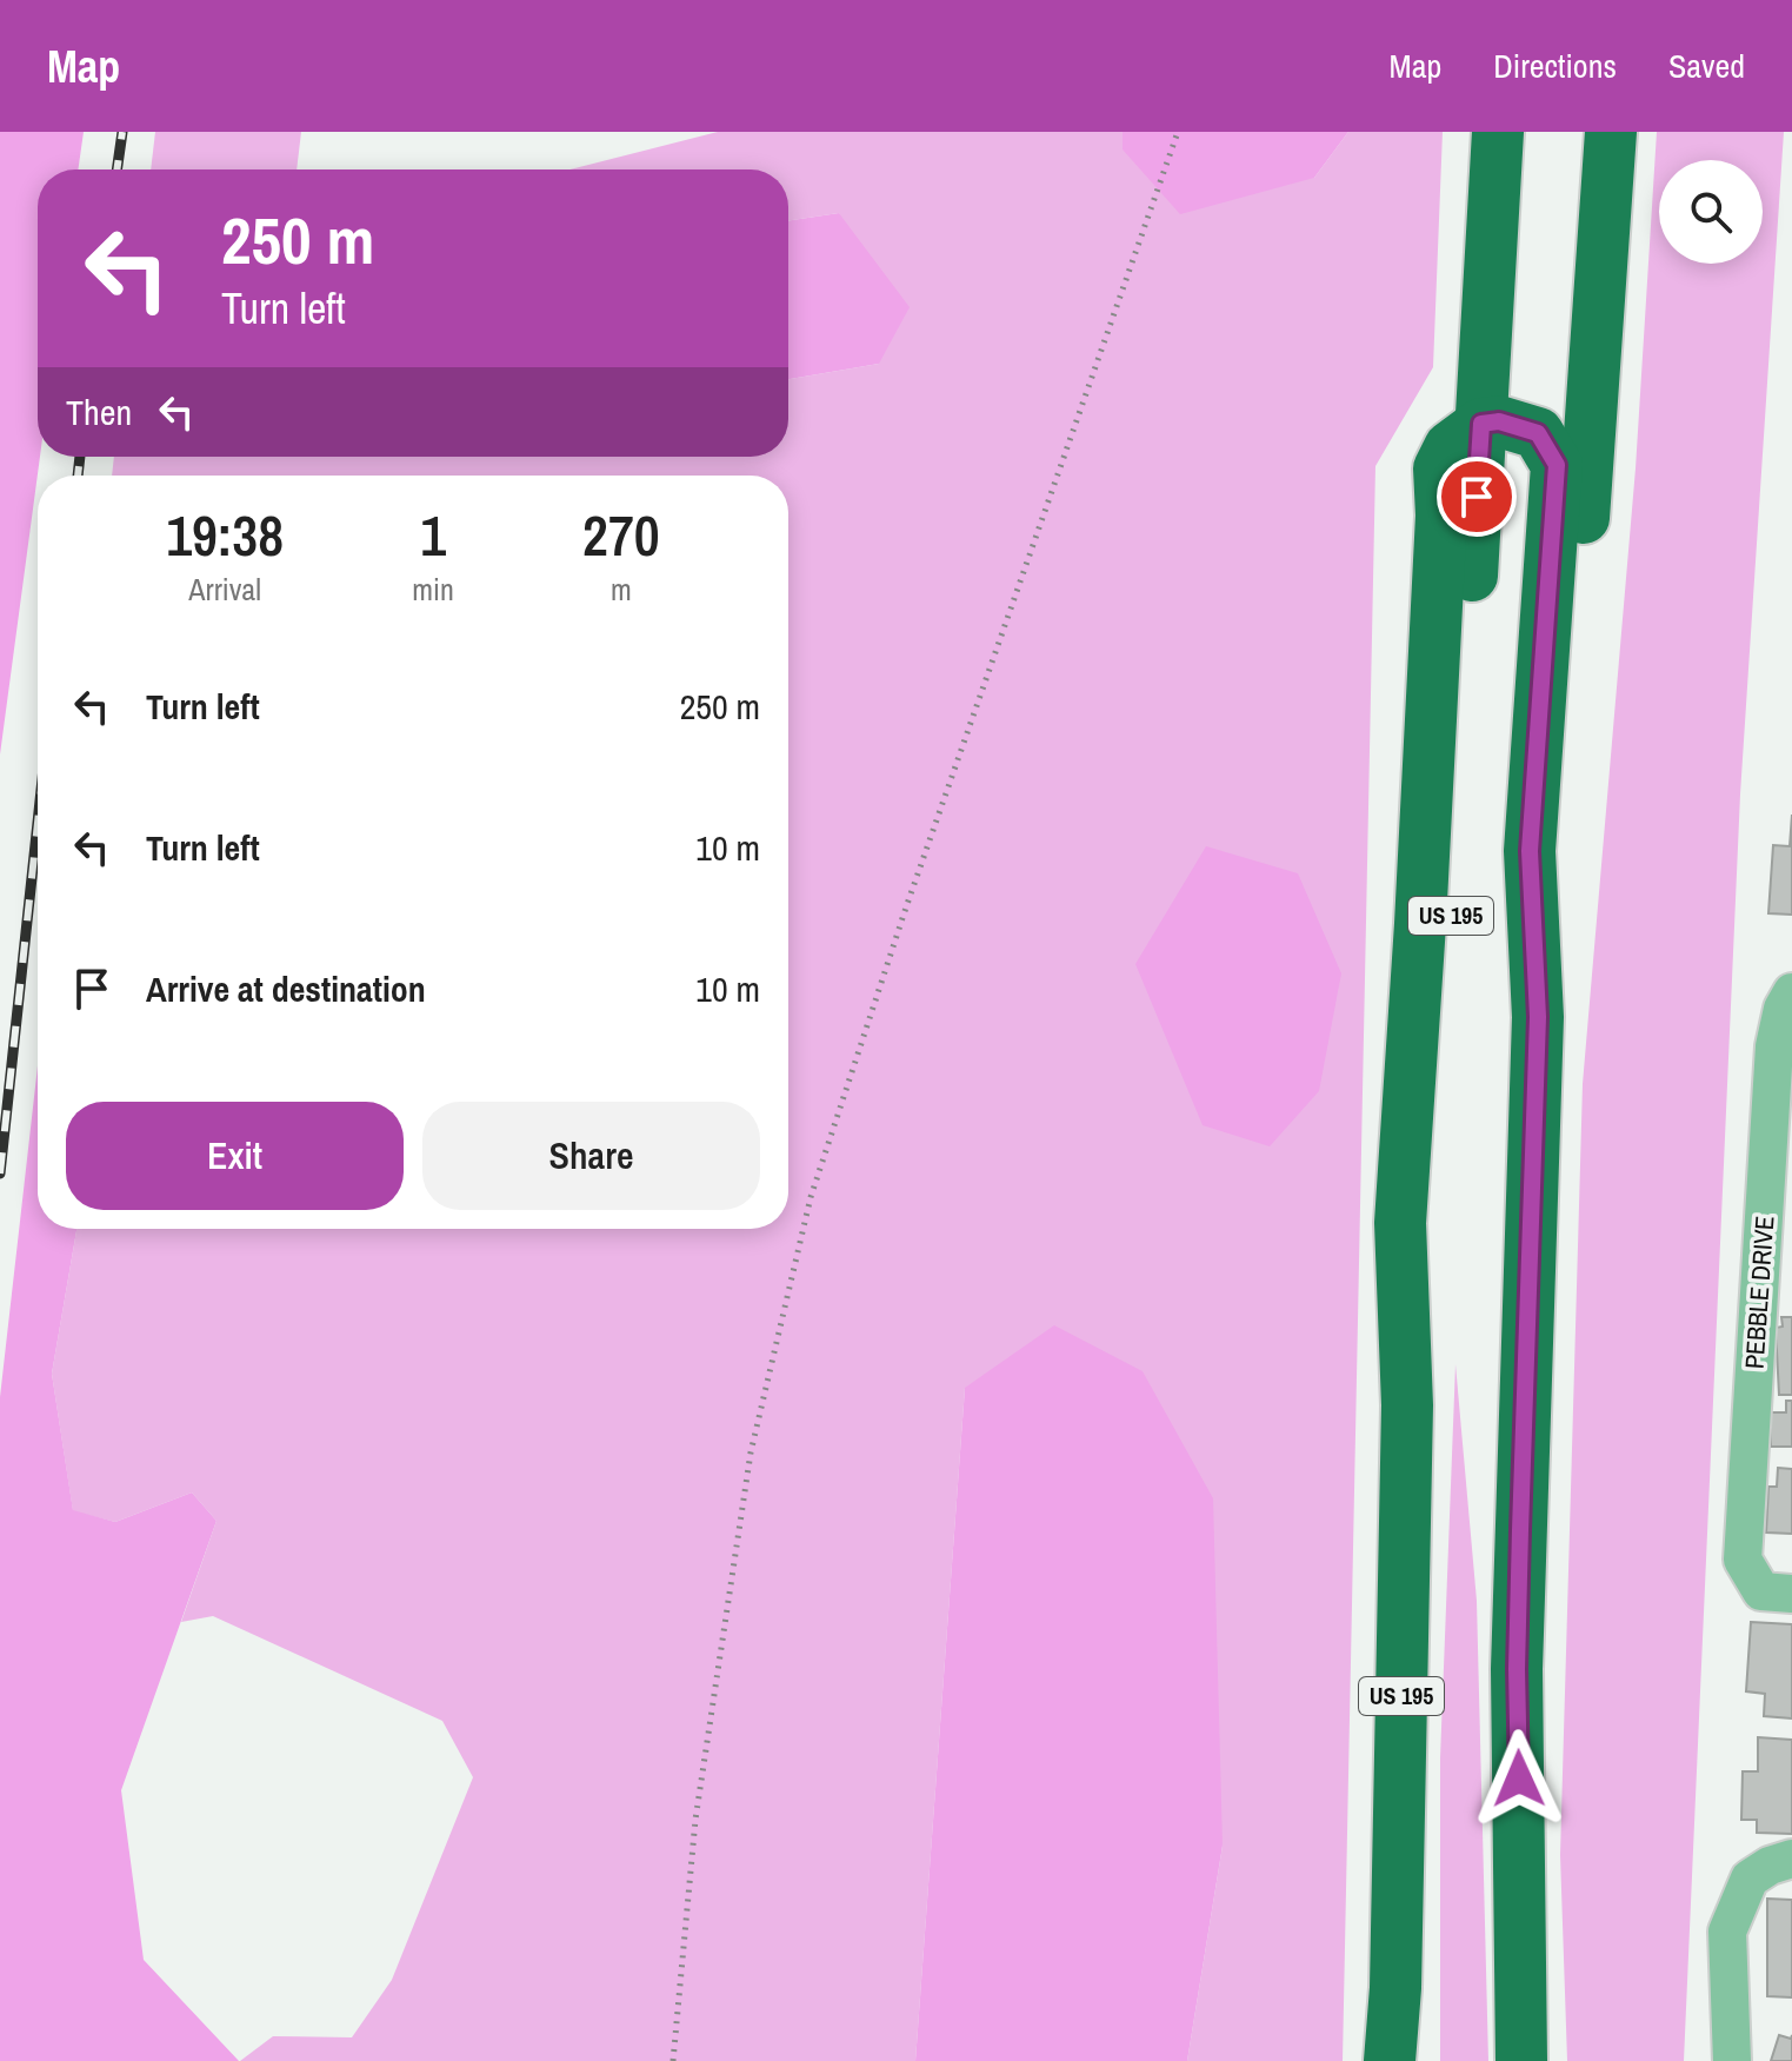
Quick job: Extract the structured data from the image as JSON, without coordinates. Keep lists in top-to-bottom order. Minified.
{"streets":{"highway":["US 195"],"street":["PEBBLE DRIVE"]},"page":{"header":"Map","nav":["Map","Directions","Saved"],"turn":["250 m","Turn left"],"then":"Then","eta":["19:38","Arrival","1","min","270","m"],"list":[{"name":"Turn left","value":"250 m"},{"name":"Turn left","value":"10 m"},{"name":"Arrive at destination","value":"10 m"}],"buttons":["Exit","Share"]}}
